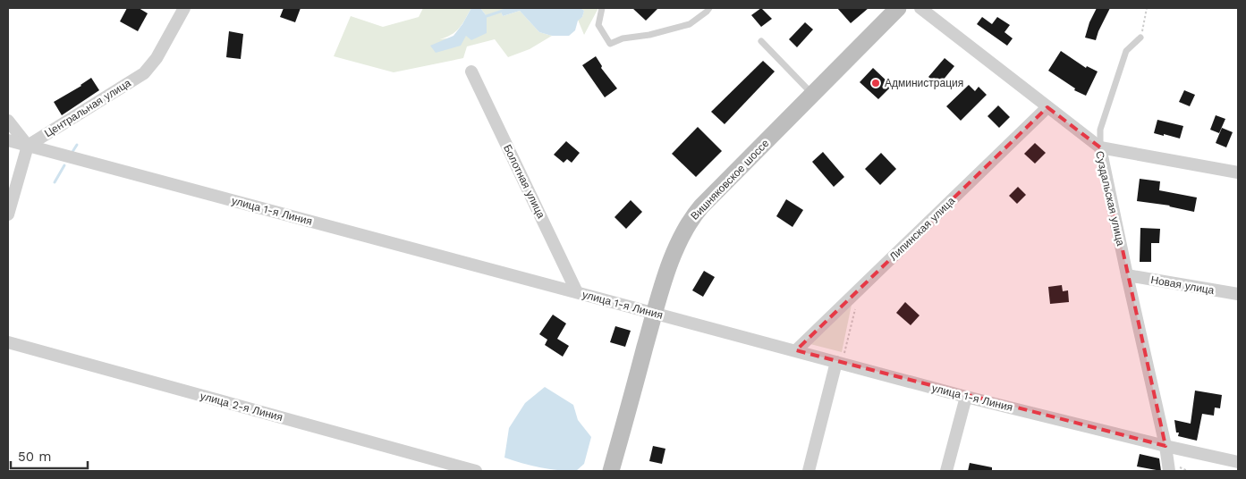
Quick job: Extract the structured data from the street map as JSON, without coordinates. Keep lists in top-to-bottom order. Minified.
{"streets":{"street":["Центральная улица","Вишняковское шоссе","Болотная улица","Суздальская улица","улица 1-я Линия","Липинская улица","Новая улица","улица 2-я Линия"]},"crossings":[["Центральная улица","улица 1-я Линия"],["Вишняковское шоссе","улица 1-я Линия"],["Болотная улица","улица 1-я Линия"],["Суздальская улица","улица 1-я Линия"],["Суздальская улица","Липинская улица"],["Суздальская улица","Новая улица"],["улица 1-я Линия","Липинская улица"]],"places":["Администрация"],"scale_bar":"50 m"}
